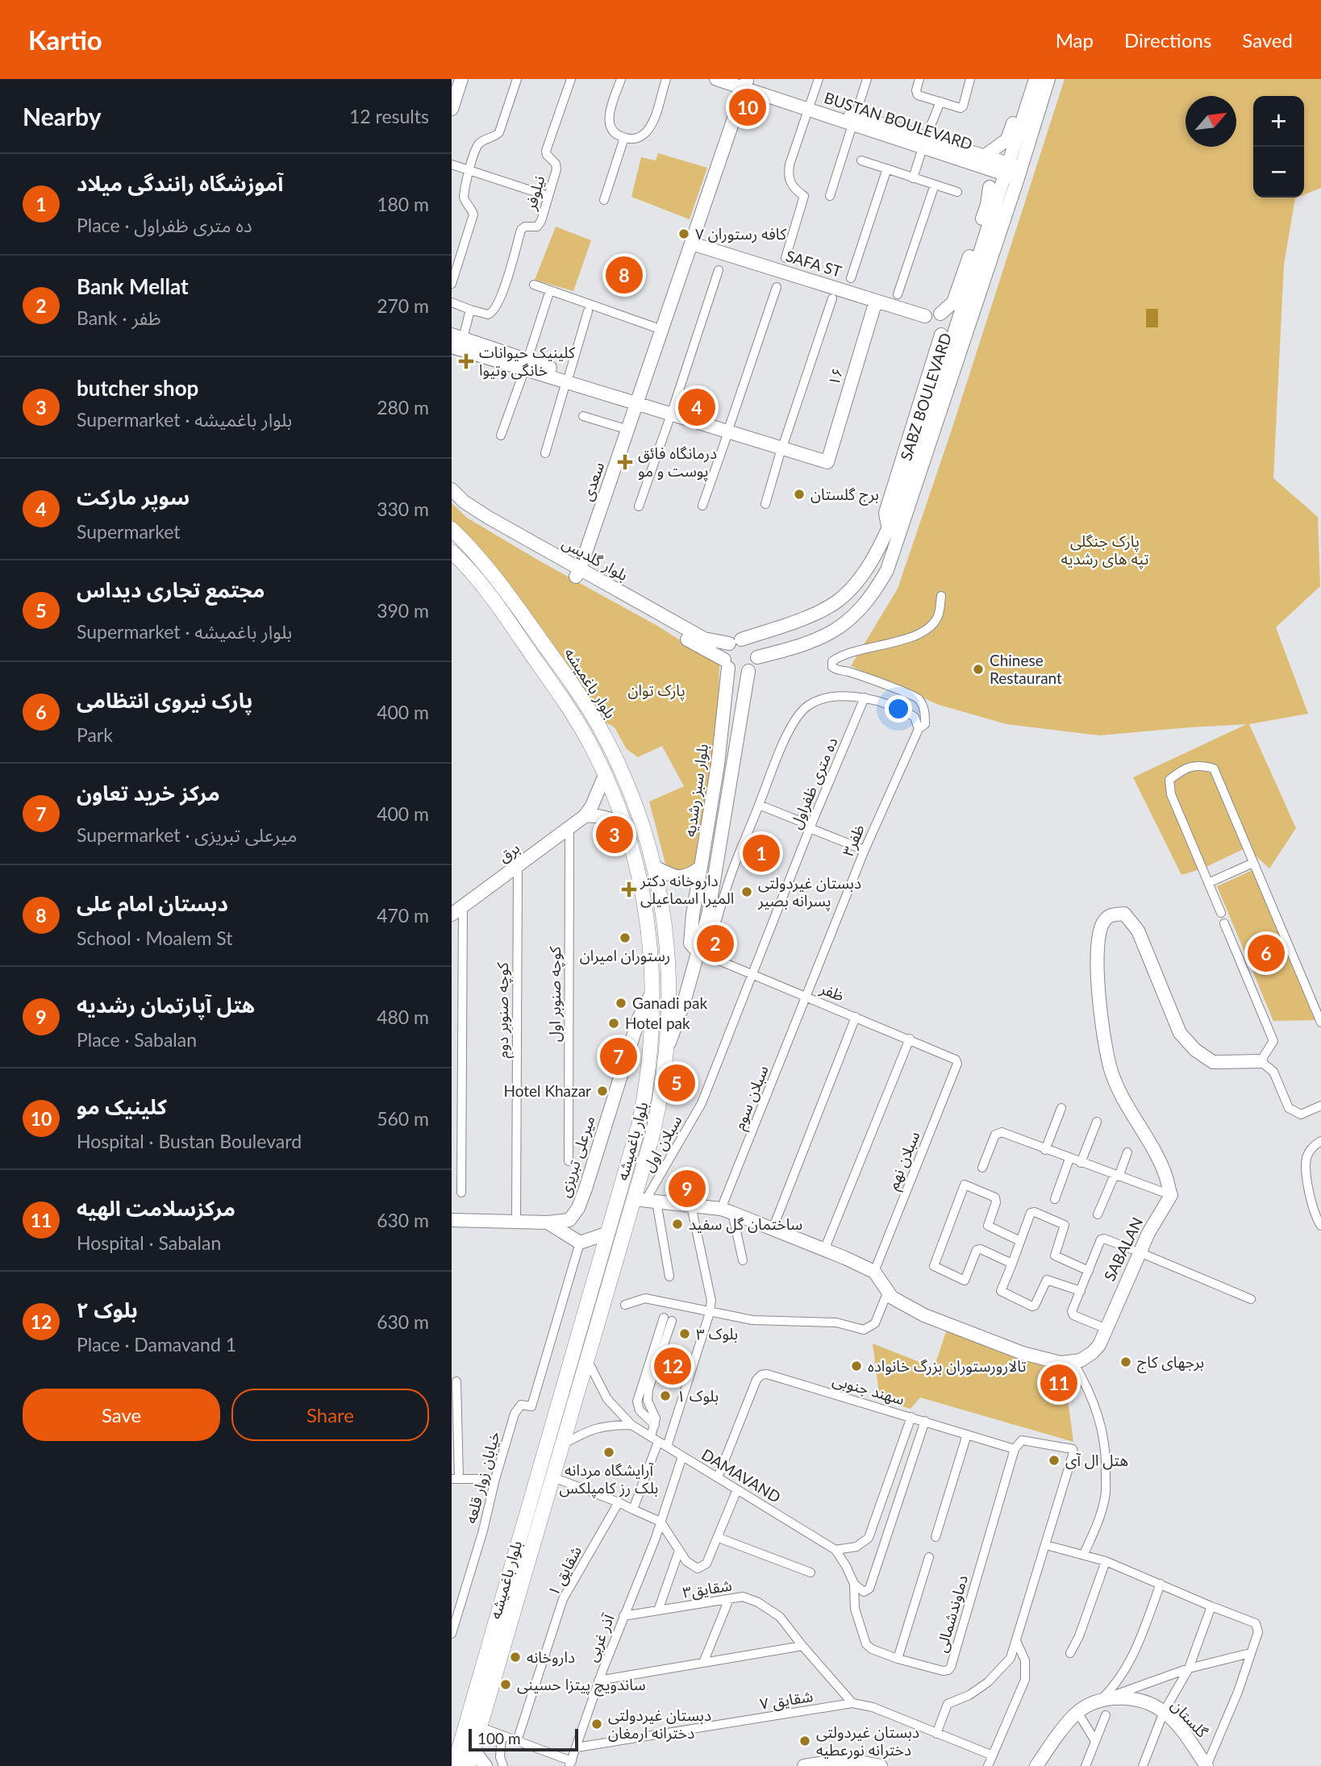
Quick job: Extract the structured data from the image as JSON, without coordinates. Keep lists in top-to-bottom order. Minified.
{"streets":{"main road":["بلوار باغمیشه"],"street":["BUSTAN BOULEVARD","نیلوفر","SAFA ST","۱۶","SABZ BOULEVARD","سعدی","بلوار گلدیس","ده متری ظفراول","بلوار سبز رشدیه","ظفر۳","برق","ظفر","کوچه صنوبر اول","کوچه صنوبر دوم","سبلان سوم","سبلان اول","میرعلی تبریزی","سبلان نهم","SABALAN","سهند جنوبی","DAMAVAND","خیابان زوار قلعه","شقایق ۱","شقایق۳","دماوندشمالی","آذر غربی","شقایق ۷","گلستان"]},"crossings":[["BUSTAN BOULEVARD","SABZ BOULEVARD"],["BUSTAN BOULEVARD","سعدی"],["SAFA ST","۱۶"],["SAFA ST","سعدی"],["SABZ BOULEVARD","بلوار گلدیس"],["SABZ BOULEVARD","بلوار سبز رشدیه"],["سعدی","بلوار گلدیس"],["بلوار گلدیس","بلوار سبز رشدیه"],["بلوار باغمیشه","سبلان اول"],["بلوار باغمیشه","میرعلی تبریزی"],["بلوار باغمیشه","DAMAVAND"],["ده متری ظفراول","ظفر"],["ده متری ظفراول","سبلان اول"],["بلوار سبز رشدیه","ظفر"],["ظفر۳","ظفر"],["ظفر۳","سبلان سوم"],["برق","کوچه صنوبر اول"],["برق","کوچه صنوبر دوم"],["ظفر","سبلان سوم"],["ظفر","سبلان اول"],["ظفر","سبلان نهم"],["کوچه صنوبر دوم","میرعلی تبریزی"],["سهند جنوبی","DAMAVAND"],["سهند جنوبی","دماوندشمالی"],["DAMAVAND","دماوندشمالی"],["DAMAVAND","آذر غربی"],["شقایق۳","آذر غربی"],["شقایق۳","شقایق ۷"],["آذر غربی","شقایق ۷"]],"parks":["پارک جنگلی تپه های رشدیه","پارک توان"],"places":{"other":["کافه رستوران ۷","برج گلستان","Chinese Restaurant","دبستان غیردولتی پسرانه بصیر","رستوران امیران","Ganadi pak","Hotel pak","Hotel Khazar","ساختمان گل سفید","بلوک ۳","برجهای کاج","تالارورستوران بزرگ خانواده","بلوک ۱","آرایشگاه مردانه بلک رز کامپلکس","هتل ال آی","داروخانه","ساندویچ پیتزا حسینی","دبستان غیردولتی دخترانه ارمغان","دبستان غیردولتی دخترانه نورعطیه"],"health":["کلینیک حیوانات خانگی وتیوا","درمانگاه فائق پوست و مو","داروخانه دکتر المیرا اسماعیلی"]},"scale_bar":"100 m","north":"top right","page":{"header":"Kartio","nav":["Map","Directions","Saved"],"heading":["Nearby","12 results"],"pins":["10","8","4","3","1","2","6","7","5","9","12","11"],"map_buttons":["+","−"],"list":[{"mark":"1","name":"آموزشگاه رانندگی میلاد","note":"Place · ده متری ظفراول","value":"180 m"},{"mark":"2","name":"Bank Mellat","note":"Bank · ظفر","value":"270 m"},{"mark":"3","name":"butcher shop","note":"Supermarket · بلوار باغمیشه","value":"280 m"},{"mark":"4","name":"سوپر مارکت","note":"Supermarket","value":"330 m"},{"mark":"5","name":"مجتمع تجاری دیداس","note":"Supermarket · بلوار باغمیشه","value":"390 m"},{"mark":"6","name":"پارک نیروی انتظامی","note":"Park","value":"400 m"},{"mark":"7","name":"مرکز خرید تعاون","note":"Supermarket · میرعلی تبریزی","value":"400 m"},{"mark":"8","name":"دبستان امام علی","note":"School · Moalem St","value":"470 m"},{"mark":"9","name":"هتل آپارتمان رشدیه","note":"Place · Sabalan","value":"480 m"},{"mark":"10","name":"کلینیک مو","note":"Hospital · Bustan Boulevard","value":"560 m"},{"mark":"11","name":"مرکزسلامت الهیه","note":"Hospital · Sabalan","value":"630 m"},{"mark":"12","name":"بلوک ۲","note":"Place · Damavand 1","value":"630 m"}],"buttons":["Save","Share"],"scale":"100 m"}}
